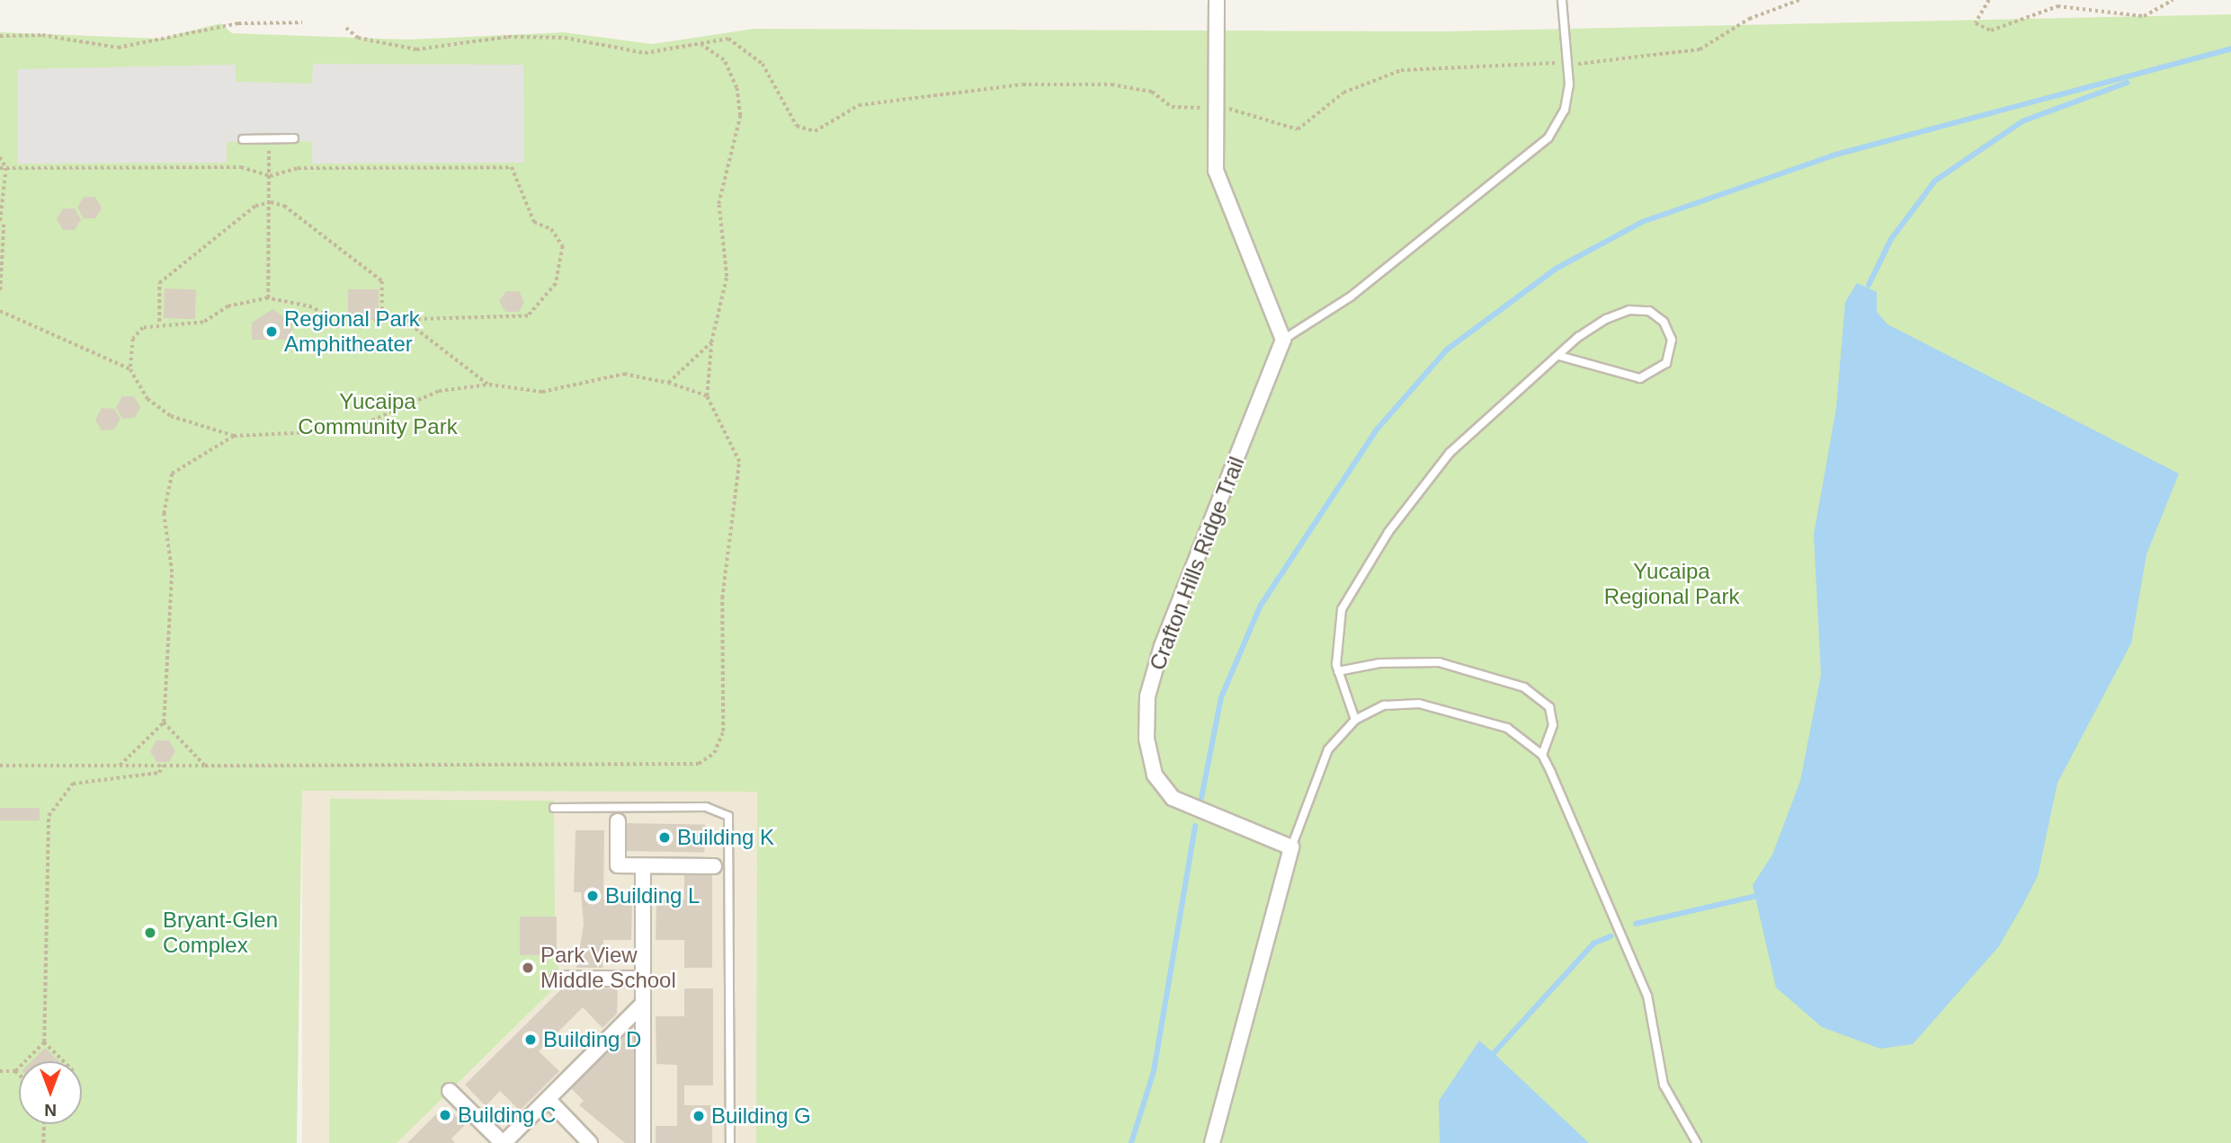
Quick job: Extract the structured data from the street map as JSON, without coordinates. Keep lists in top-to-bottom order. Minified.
{"streets":{"street":["Crafton Hills Ridge Trail"]},"parks":["Yucaipa Community Park","Yucaipa Regional Park"],"places":["Regional Park Amphitheater","Building K","Building L","Bryant-Glen Complex","Park View Middle School","Building D","Building C","Building G"],"north":"bottom"}
